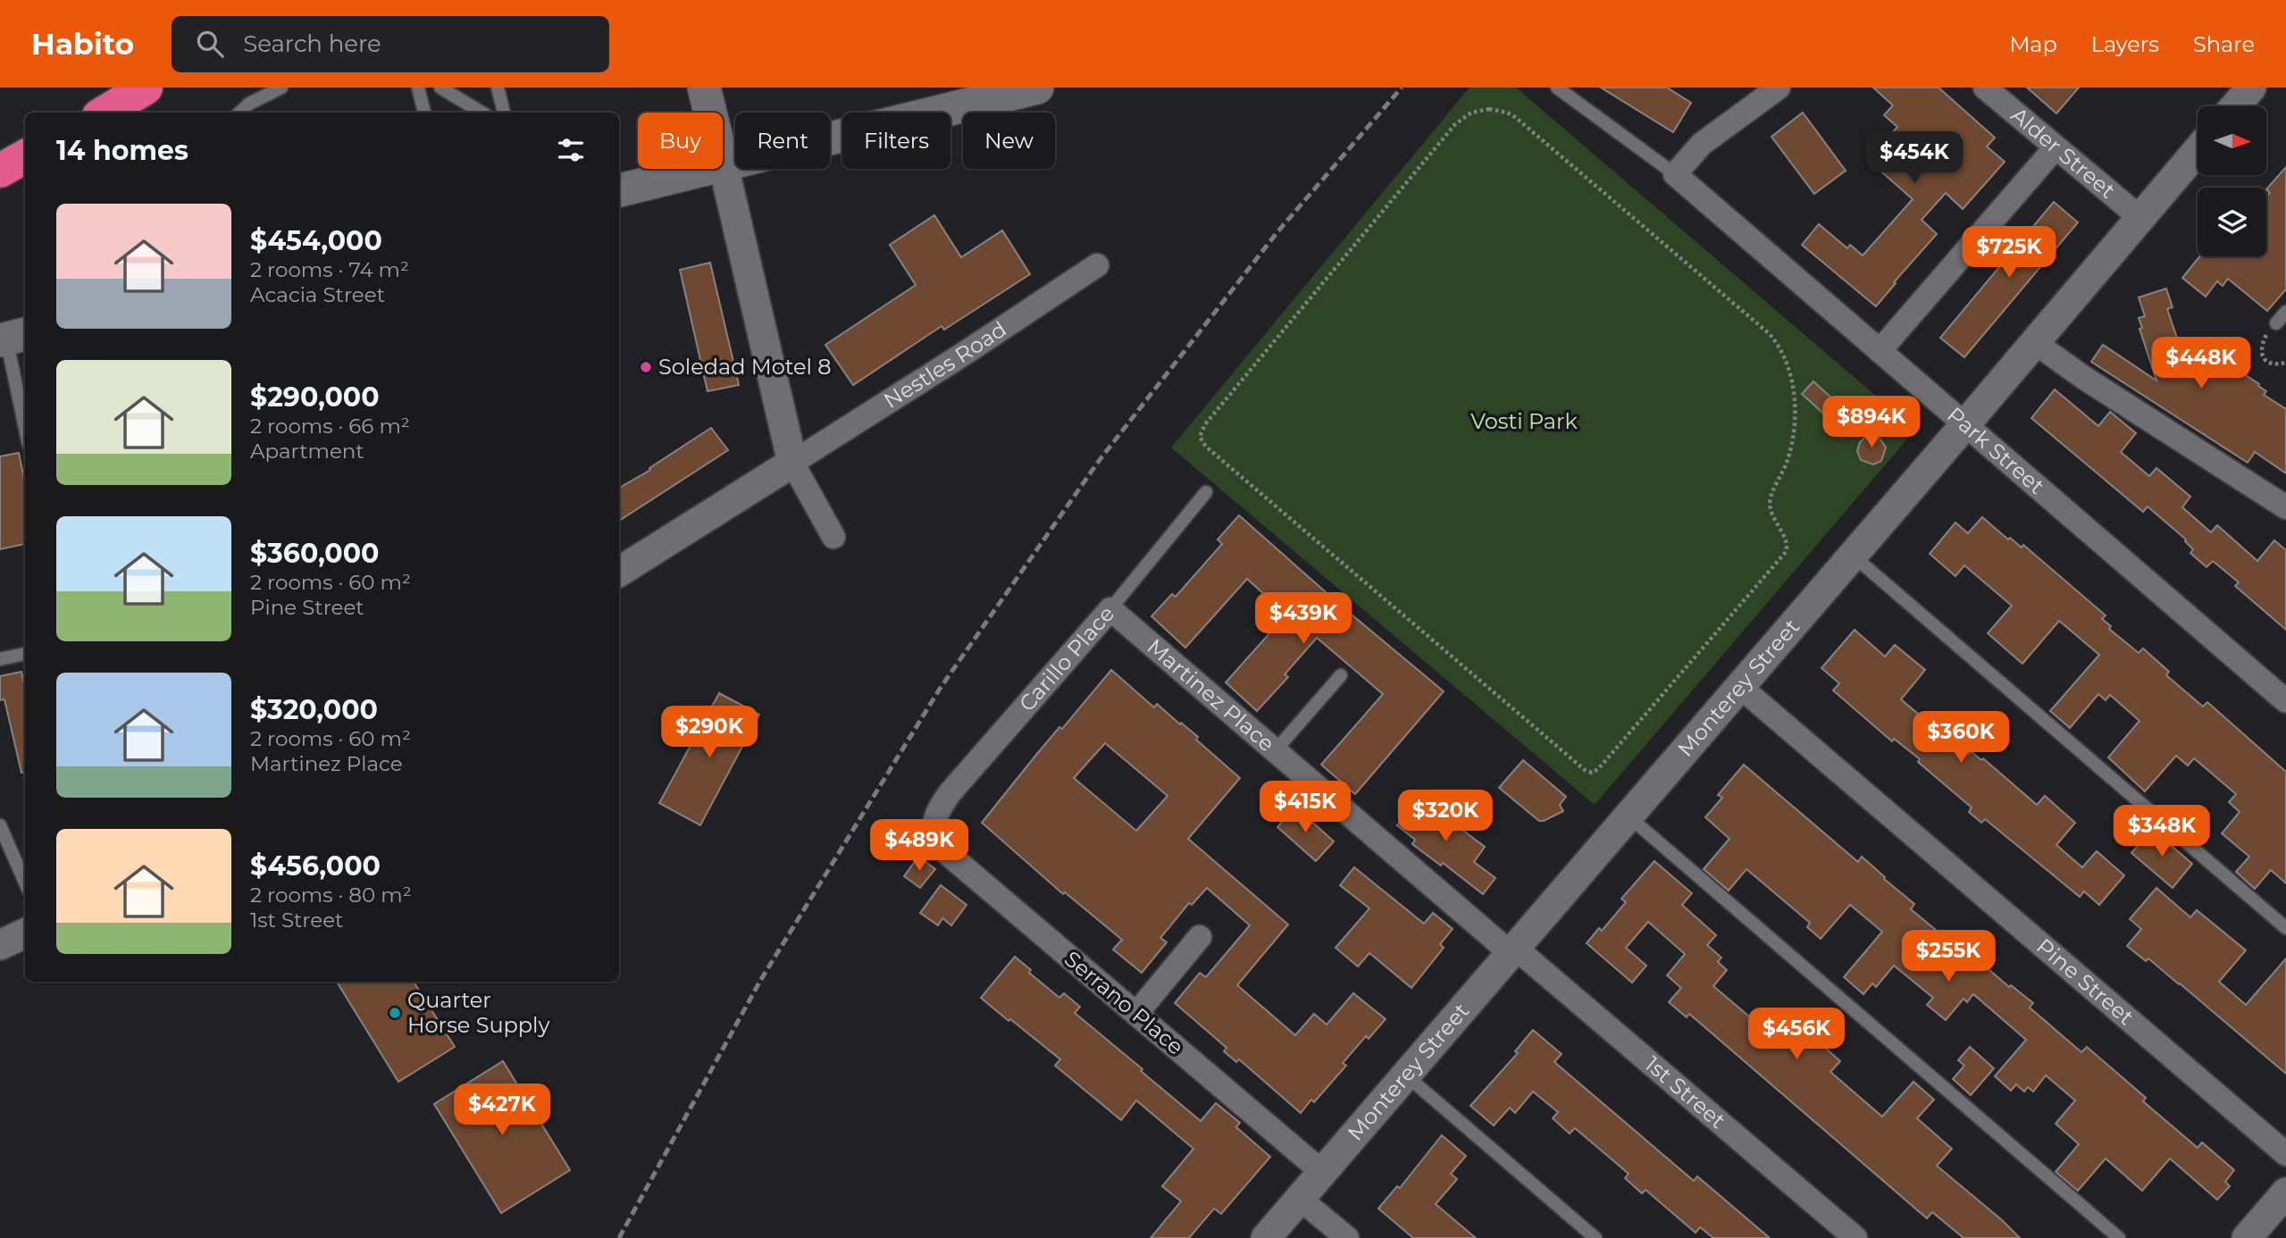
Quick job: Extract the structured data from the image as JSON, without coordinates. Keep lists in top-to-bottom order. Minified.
{"streets":{"street":["Alder Street","Nestles Road","Park Street","Carillo Place","Monterey Street","Martinez Place","Pine Street","Serrano Place","1st Street"]},"crossings":[["Alder Street","Monterey Street"],["Park Street","Monterey Street"],["Carillo Place","Martinez Place"],["Carillo Place","Serrano Place"],["Monterey Street","Martinez Place"],["Monterey Street","Pine Street"],["Monterey Street","Serrano Place"],["Monterey Street","1st Street"],["Martinez Place","1st Street"]],"parks":["Vosti Park"],"places":["Soledad Motel 8","Quarter Horse Supply"],"north":"right","page":{"header":"Habito","search":"Search here","nav":["Map","Layers","Share"],"chip":["Buy","Rent","Filters","New"],"heading":"14 homes","price":["$454K","$725K","$448K","$894K","$439K","$290K","$360K","$415K","$320K","$348K","$489K","$255K","$456K","$427K"],"list":[{"name":"$454,000","note":"2 rooms · 74 m² · Acacia Street"},{"name":"$290,000","note":"2 rooms · 66 m² · Apartment"},{"name":"$360,000","note":"2 rooms · 60 m² · Pine Street"},{"name":"$320,000","note":"2 rooms · 60 m² · Martinez Place"},{"name":"$456,000","note":"2 rooms · 80 m² · 1st Street"}]}}
